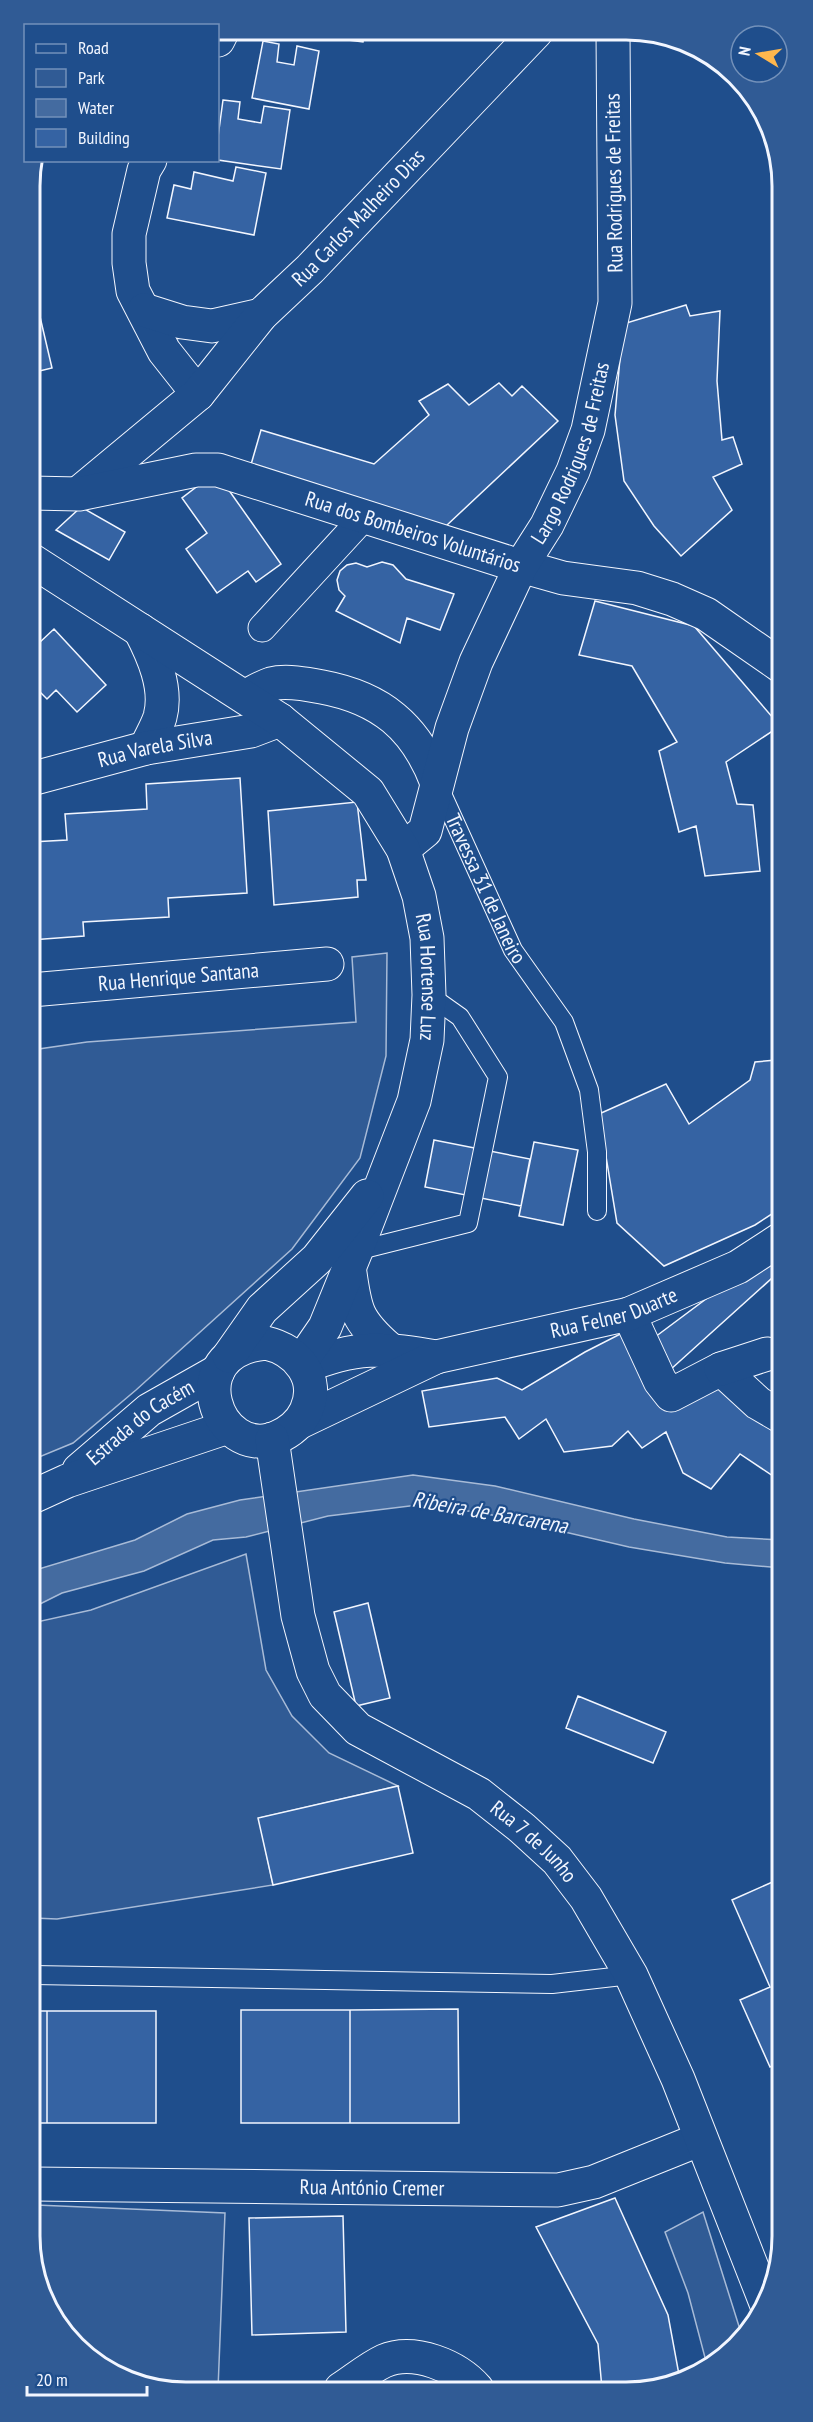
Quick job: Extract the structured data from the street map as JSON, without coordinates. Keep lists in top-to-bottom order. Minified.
{"streets":{"street":["Rua Rodrigues de Freitas","Rua Carlos Malheiro Dias","Largo Rodrigues de Freitas","Rua dos Bombeiros Voluntários","Rua Varela Silva","Rua Henrique Santana","Rua Hortense Luz","Rua Felner Duarte","Estrada do Cacém","Rua 7 de Junho","Rua António Cremer"],"lane":["Travessa 31 de Janeiro"]},"crossings":[["Rua Rodrigues de Freitas","Largo Rodrigues de Freitas"],["Rua Carlos Malheiro Dias","Rua dos Bombeiros Voluntários"],["Largo Rodrigues de Freitas","Rua dos Bombeiros Voluntários"],["Rua Varela Silva","Rua Hortense Luz"],["Rua Hortense Luz","Rua Felner Duarte"],["Rua Hortense Luz","Estrada do Cacém"],["Rua Hortense Luz","Rua 7 de Junho"],["Rua Felner Duarte","Estrada do Cacém"],["Rua Felner Duarte","Rua 7 de Junho"],["Estrada do Cacém","Rua 7 de Junho"],["Rua 7 de Junho","Rua António Cremer"]],"water":["Ribeira de Barcarena"],"legend":["Road","Park","Water","Building"],"scale_bar":"20 m","north":"left"}
